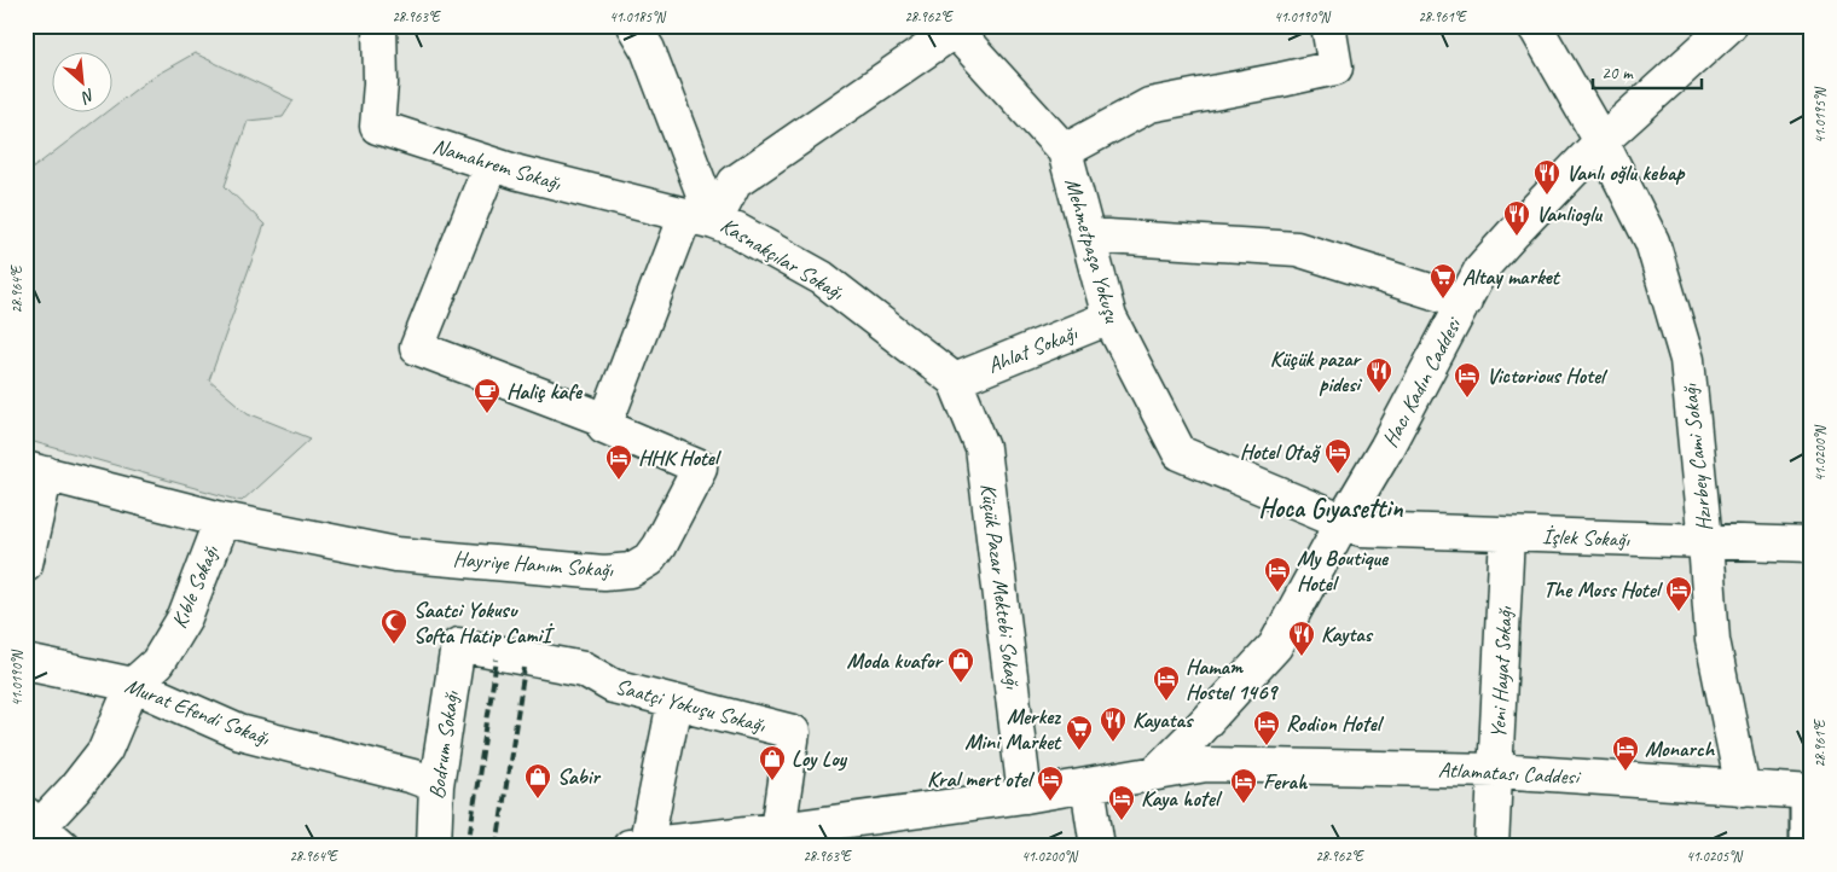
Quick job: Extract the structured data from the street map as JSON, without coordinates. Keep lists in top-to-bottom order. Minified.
{"streets":{"street":["Namahrem Sokağı","Mehmetpaşa Yokuşu","Kasnakçılar Sokağı","Ahlat Sokağı","Hacı Kadın Caddesi","Hzırbey Cami Sokağı","İşlek Sokağı","Hayriye Hanım Sokağı","Küçük Pazar Mektebi Sokağı","Kıble Sokağı","Yeni Hayat Sokağı","Saatçi Yokuşu Sokağı","Murat Efendi Sokağı","Bodrum Sokağı","Atlamatası Caddesi"]},"crossings":[["Namahrem Sokağı","Kasnakçılar Sokağı"],["Mehmetpaşa Yokuşu","Kasnakçılar Sokağı"],["Mehmetpaşa Yokuşu","Ahlat Sokağı"],["Mehmetpaşa Yokuşu","Hacı Kadın Caddesi"],["Mehmetpaşa Yokuşu","İşlek Sokağı"],["Kasnakçılar Sokağı","Ahlat Sokağı"],["Kasnakçılar Sokağı","Küçük Pazar Mektebi Sokağı"],["Ahlat Sokağı","Küçük Pazar Mektebi Sokağı"],["Hacı Kadın Caddesi","Hzırbey Cami Sokağı"],["Hacı Kadın Caddesi","İşlek Sokağı"],["Hacı Kadın Caddesi","Atlamatası Caddesi"],["Hzırbey Cami Sokağı","İşlek Sokağı"],["Hzırbey Cami Sokağı","Atlamatası Caddesi"],["İşlek Sokağı","Yeni Hayat Sokağı"],["Hayriye Hanım Sokağı","Kıble Sokağı"],["Küçük Pazar Mektebi Sokağı","Atlamatası Caddesi"],["Kıble Sokağı","Murat Efendi Sokağı"],["Yeni Hayat Sokağı","Atlamatası Caddesi"],["Saatçi Yokuşu Sokağı","Bodrum Sokağı"],["Saatçi Yokuşu Sokağı","Atlamatası Caddesi"],["Murat Efendi Sokağı","Bodrum Sokağı"]],"districts":["Hoca Gıyasettin"],"places":{"restaurant":["Vanlı oğlu kebap","Vanlioglu","Küçük pazar pidesi","Kaytas","Kayatas"],"supermarket":["Altay market","Merkez Mini Market"],"hotel":["Victorious Hotel","Hotel Otağ","HHK Hotel","My Boutique Hotel","The Moss Hotel","Hamam Hostel 1469","Rodion Hotel","Monarch","Kral mert otel","Ferah","Kaya hotel"],"cafe":["Haliç kafe"],"mosque":["Saatci Yokusu Softa Hatip Camiİ"],"shop":["Moda kuafor","Loy Loy","Sabir"]},"scale_bar":"20 m","north":"bottom right","coordinates":["28.963°E","41.0185°N","28.962°E","41.0190°N","28.961°E","41.0195°N","28.964°E","41.0200°N","41.0205°N"]}
